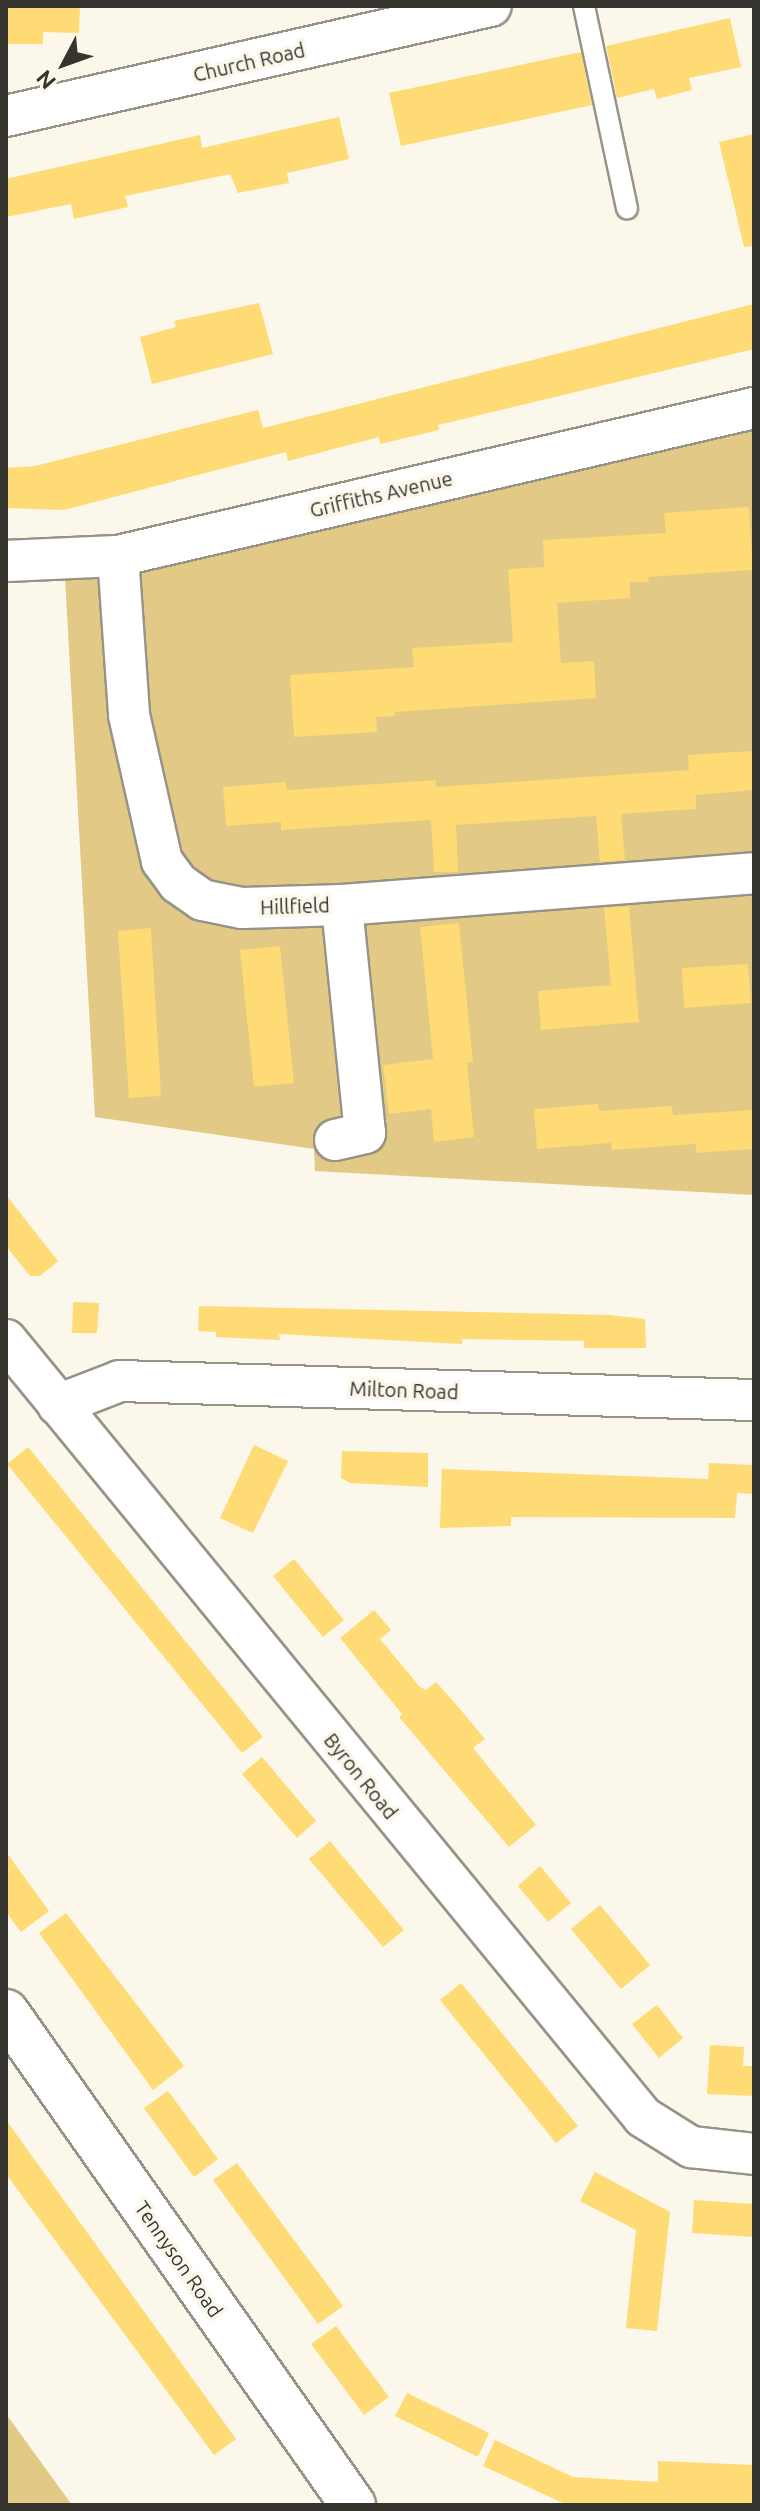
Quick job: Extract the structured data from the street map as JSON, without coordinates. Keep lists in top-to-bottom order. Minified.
{"streets":{"street":["Church Road","Griffiths Avenue","Hillfield","Milton Road","Byron Road","Tennyson Road"]},"crossings":[["Griffiths Avenue","Hillfield"],["Milton Road","Byron Road"]],"north":"bottom left"}
